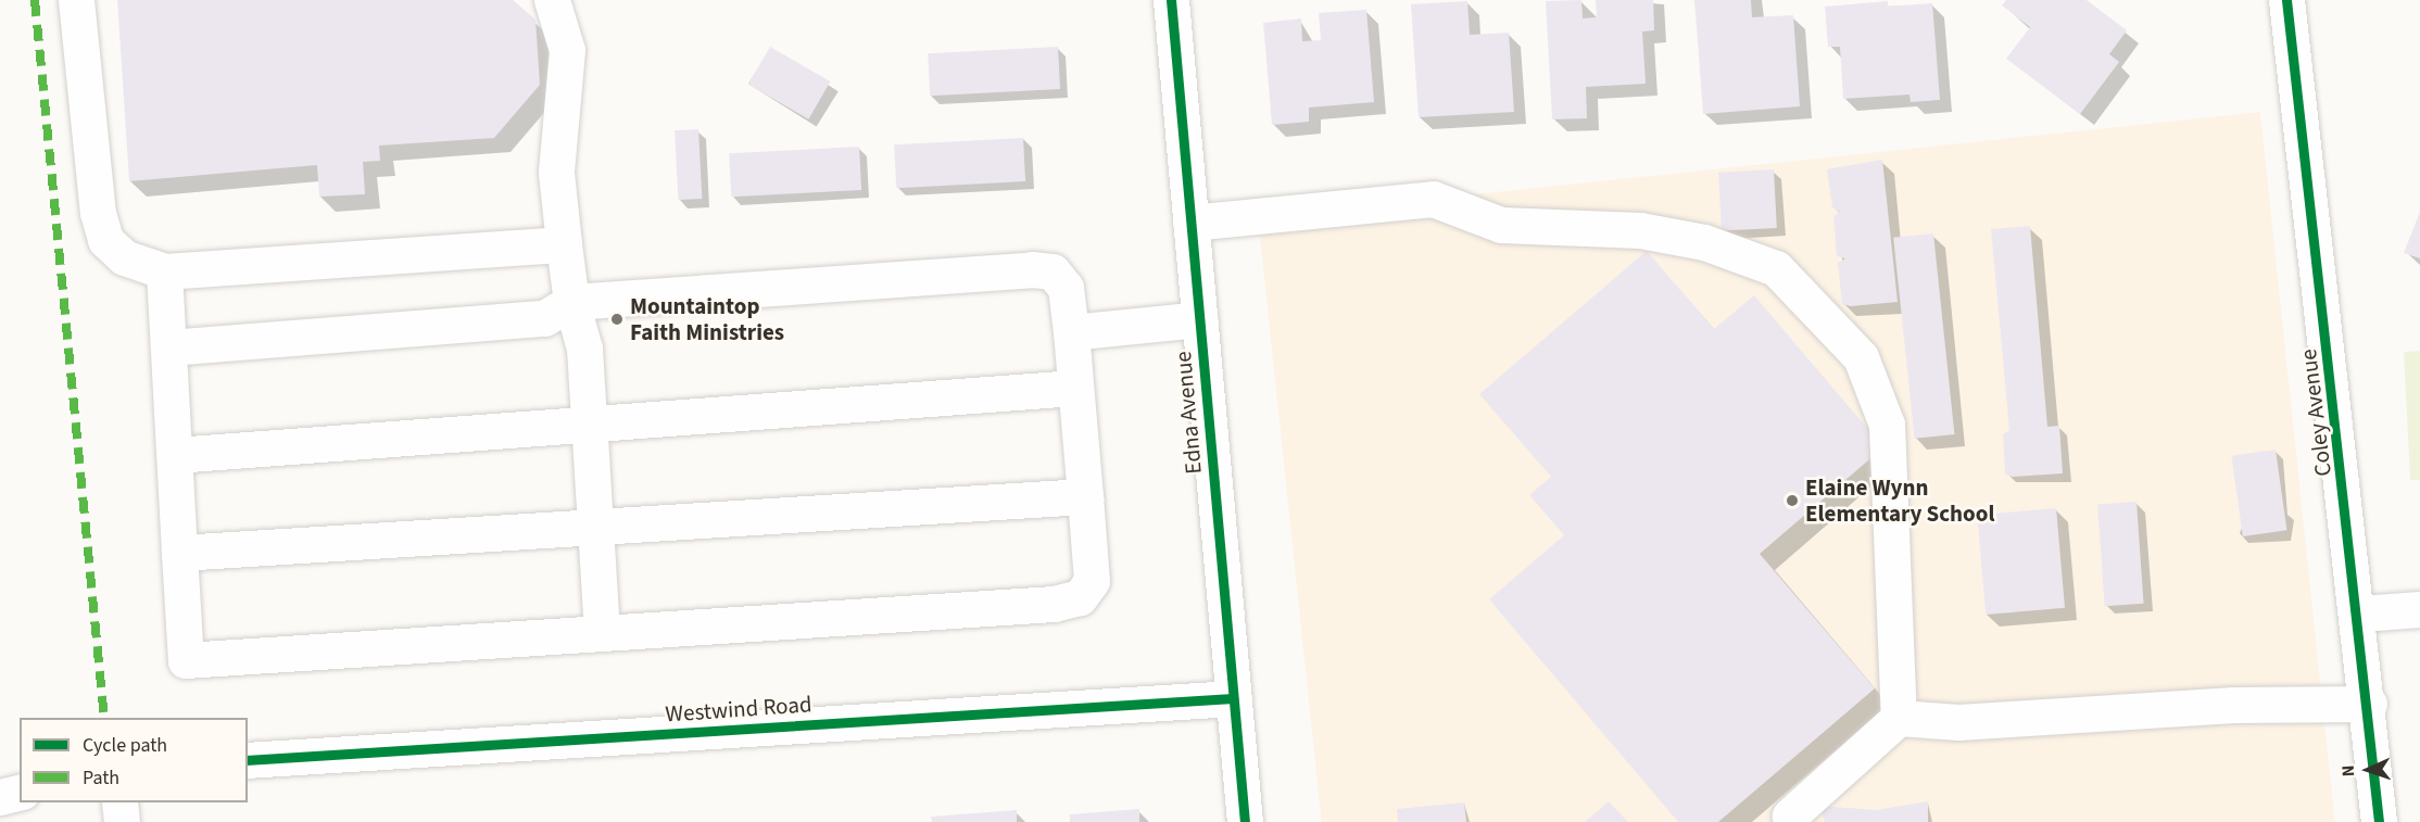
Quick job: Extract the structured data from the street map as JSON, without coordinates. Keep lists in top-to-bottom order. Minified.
{"streets":{"street":["Edna Avenue","Coley Avenue","Westwind Road"]},"crossings":[["Edna Avenue","Westwind Road"]],"places":["Mountaintop Faith Ministries","Elaine Wynn Elementary School"],"legend":["Cycle path","Path"],"north":"left"}
